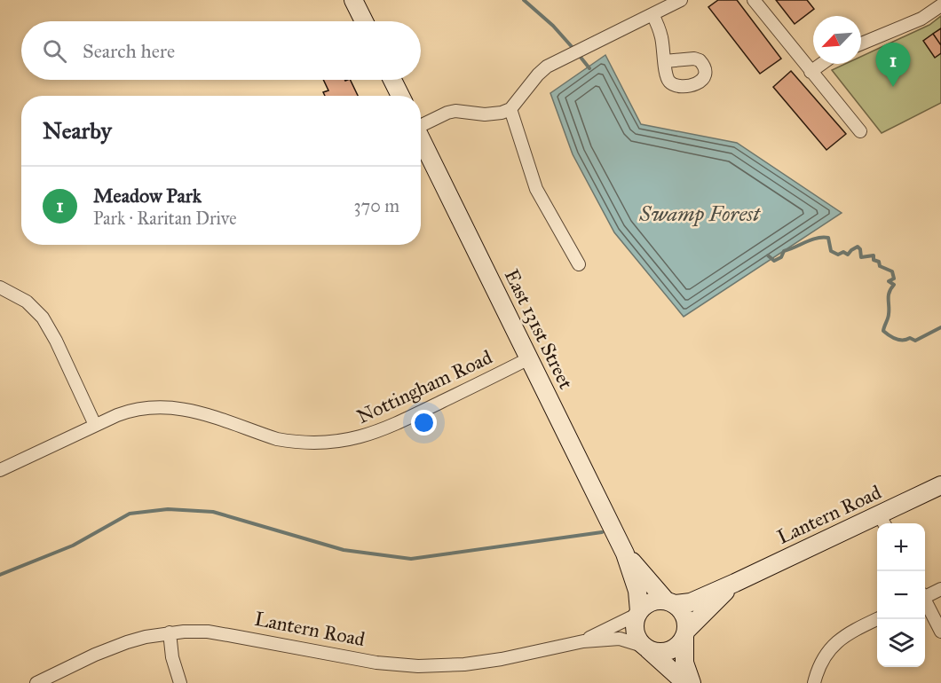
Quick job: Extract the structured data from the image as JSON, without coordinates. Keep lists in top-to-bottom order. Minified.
{"streets":{"street":["East 131st Street","Nottingham Road","Lantern Road"]},"crossings":[["East 131st Street","Nottingham Road"],["East 131st Street","Lantern Road"]],"water":["Swamp Forest"],"north":"bottom left","page":{"search":"Search here","pins":"1","heading":"Nearby","list":[{"mark":"1","name":"Meadow Park","note":"Park · Raritan Drive","value":"370 m"}],"map_buttons":["+","−"]}}
